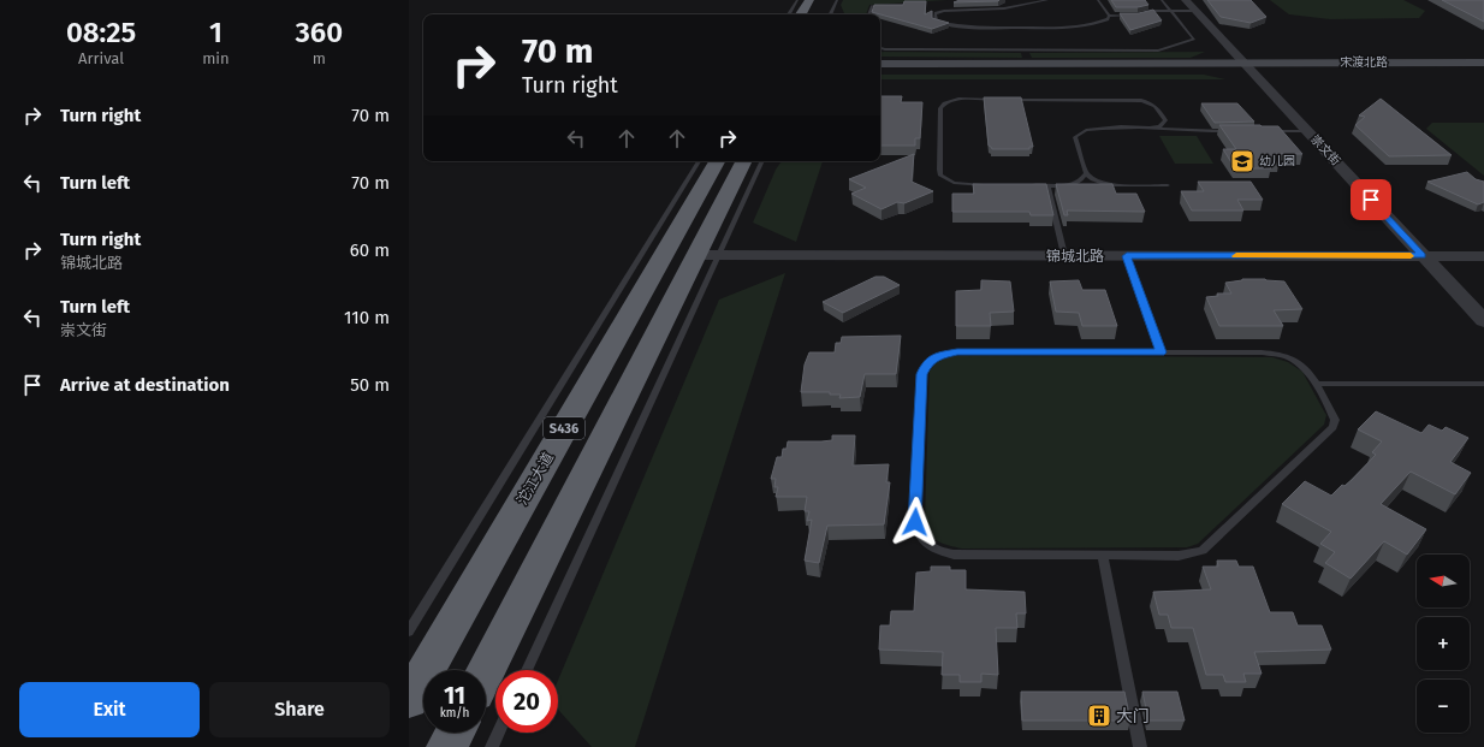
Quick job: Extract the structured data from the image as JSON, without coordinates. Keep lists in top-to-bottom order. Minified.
{"streets":{"highway":["S436","沱江大道"],"main road":["宋渡北路"],"street":["崇文街","锦城北路"]},"crossings":[["宋渡北路","崇文街"],["崇文街","锦城北路"],["锦城北路","S436"]],"places":{"school or university":["幼儿园"],"building":["大门"]},"north":"left","page":{"eta":["08:25","Arrival","1","min","360","m"],"turn":["70 m","Turn right"],"list":[{"name":"Turn right","value":"70 m"},{"name":"Turn left","value":"70 m"},{"name":"Turn right","note":"锦城北路","value":"60 m"},{"name":"Turn left","note":"崇文街","value":"110 m"},{"name":"Arrive at destination","value":"50 m"}],"map_buttons":["+","−"],"speed":"11 km/h","limit":"20","buttons":["Exit","Share"]}}
